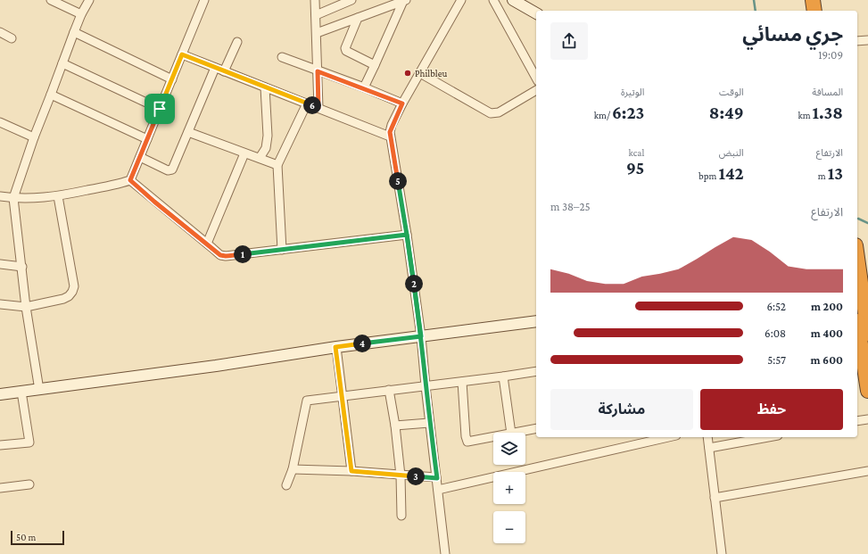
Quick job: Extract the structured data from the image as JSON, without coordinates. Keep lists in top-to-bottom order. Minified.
{"places":["Philbleu"],"scale_bar":"50 m","page":{"heading":["جري مسائي","19:09"],"stats":[["المسافة","1.38 km"],["الوقت","8:49"],["الوتيرة","6:23 /km"],["الارتفاع","13 m"],["النبض","142 bpm"],["kcal","95"]],"pins":["6","5","1","2","4","3"],"chart":["الارتفاع","25–38 m"],"list":[{"name":"200 m","note":"6:52"},{"name":"400 m","note":"6:08"},{"name":"600 m","note":"5:57"}],"buttons":["حفظ","مشاركة"],"map_buttons":["+","−"],"scale":"50 m"}}
